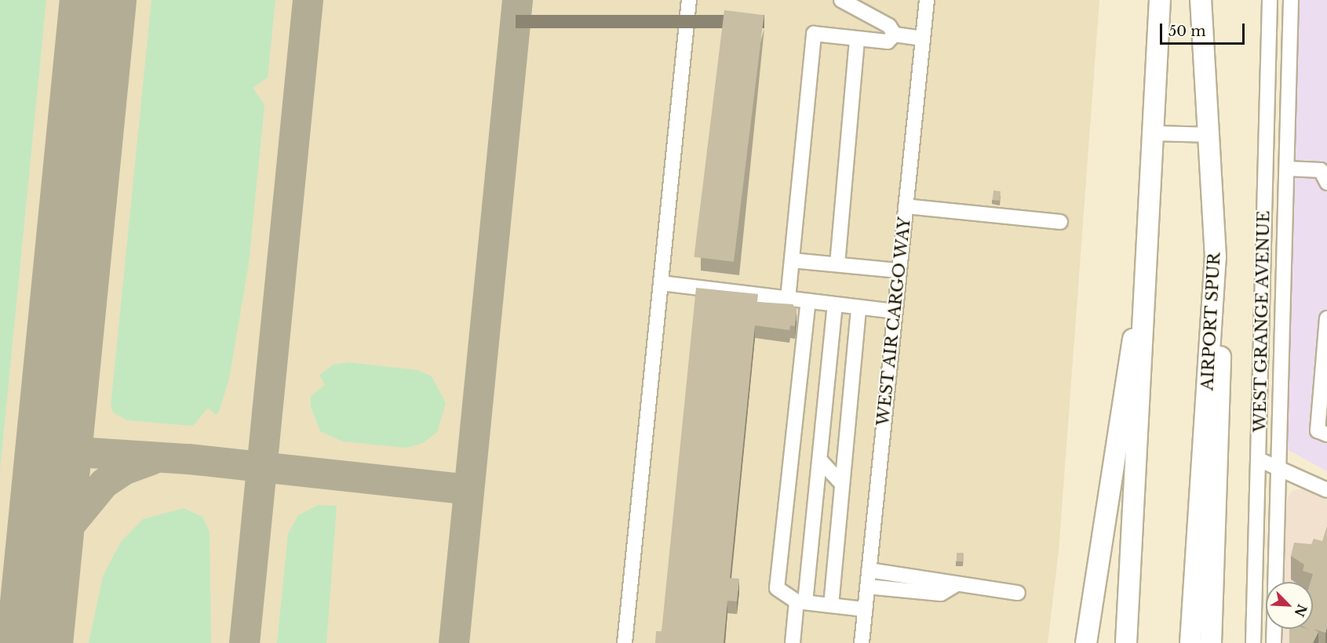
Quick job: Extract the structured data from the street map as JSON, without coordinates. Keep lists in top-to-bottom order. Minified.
{"streets":{"highway":["AIRPORT SPUR"],"street":["WEST AIR CARGO WAY","WEST GRANGE AVENUE"]},"scale_bar":"50 m","north":"bottom right"}
